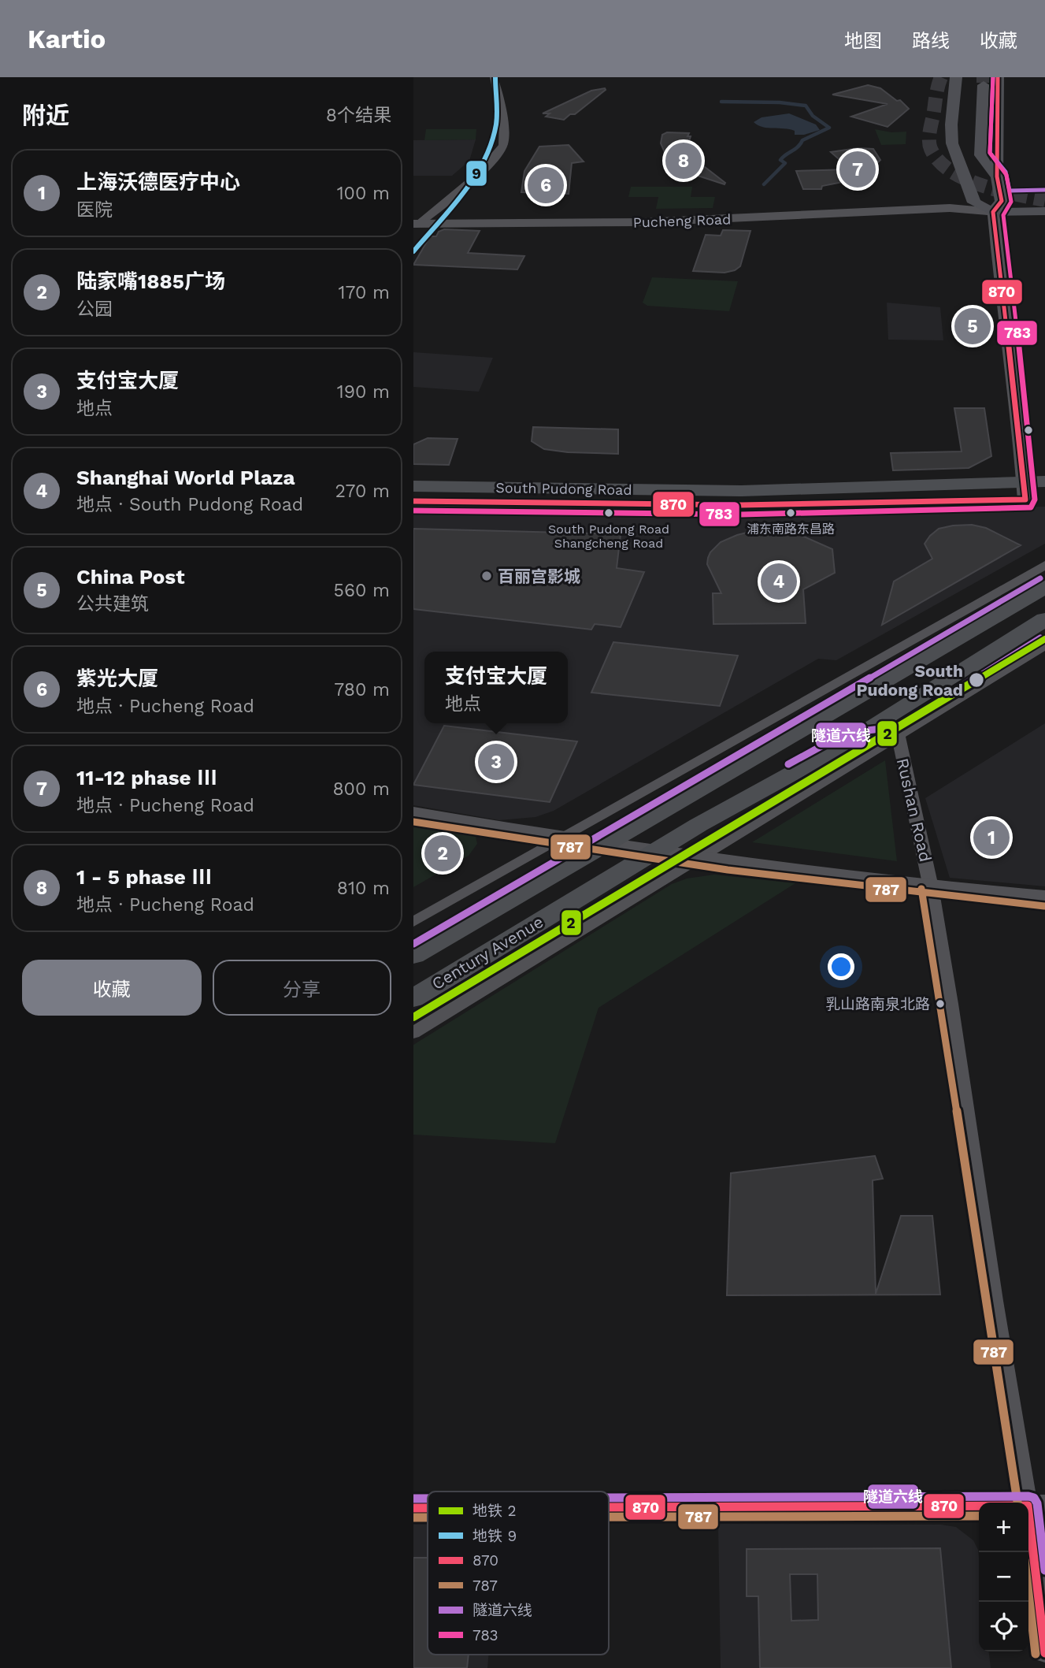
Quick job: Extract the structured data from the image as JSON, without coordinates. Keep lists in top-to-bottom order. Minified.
{"streets":{"main road":["Pucheng Road","South Pudong Road","Century Avenue"],"street":["Rushan Road"]},"crossings":[["Rushan Road","Century Avenue"]],"places":["South Pudong Road Shangcheng Road","浦东南路东昌路","百丽宫影城","South Pudong Road","乳山路南泉北路"],"lines":["metro line 9","transit line 870","transit line 隧道六线","transit line 783","metro line 2","transit line 787"],"legend":["地铁 2","地铁 9","870","787","隧道六线","783"],"page":{"header":"Kartio","nav":["地图","路线","收藏"],"heading":["附近","8个结果"],"pins":["8","7","6","5","4","3","1","2"],"list":[{"mark":"1","name":"上海沃德医疗中心","note":"医院","value":"100 m"},{"mark":"2","name":"陆家嘴1885广场","note":"公园","value":"170 m"},{"mark":"3","name":"支付宝大厦","note":"地点","value":"190 m"},{"mark":"4","name":"Shanghai World Plaza","note":"地点 · South Pudong Road","value":"270 m"},{"mark":"5","name":"China Post","note":"公共建筑","value":"560 m"},{"mark":"6","name":"紫光大厦","note":"地点 · Pucheng Road","value":"780 m"},{"mark":"7","name":"11-12 phase Ⅲ","note":"地点 · Pucheng Road","value":"800 m"},{"mark":"8","name":"1 - 5 phase Ⅲ","note":"地点 · Pucheng Road","value":"810 m"}],"popup":["支付宝大厦","地点"],"buttons":["收藏","分享"],"map_buttons":["+","−"]}}
